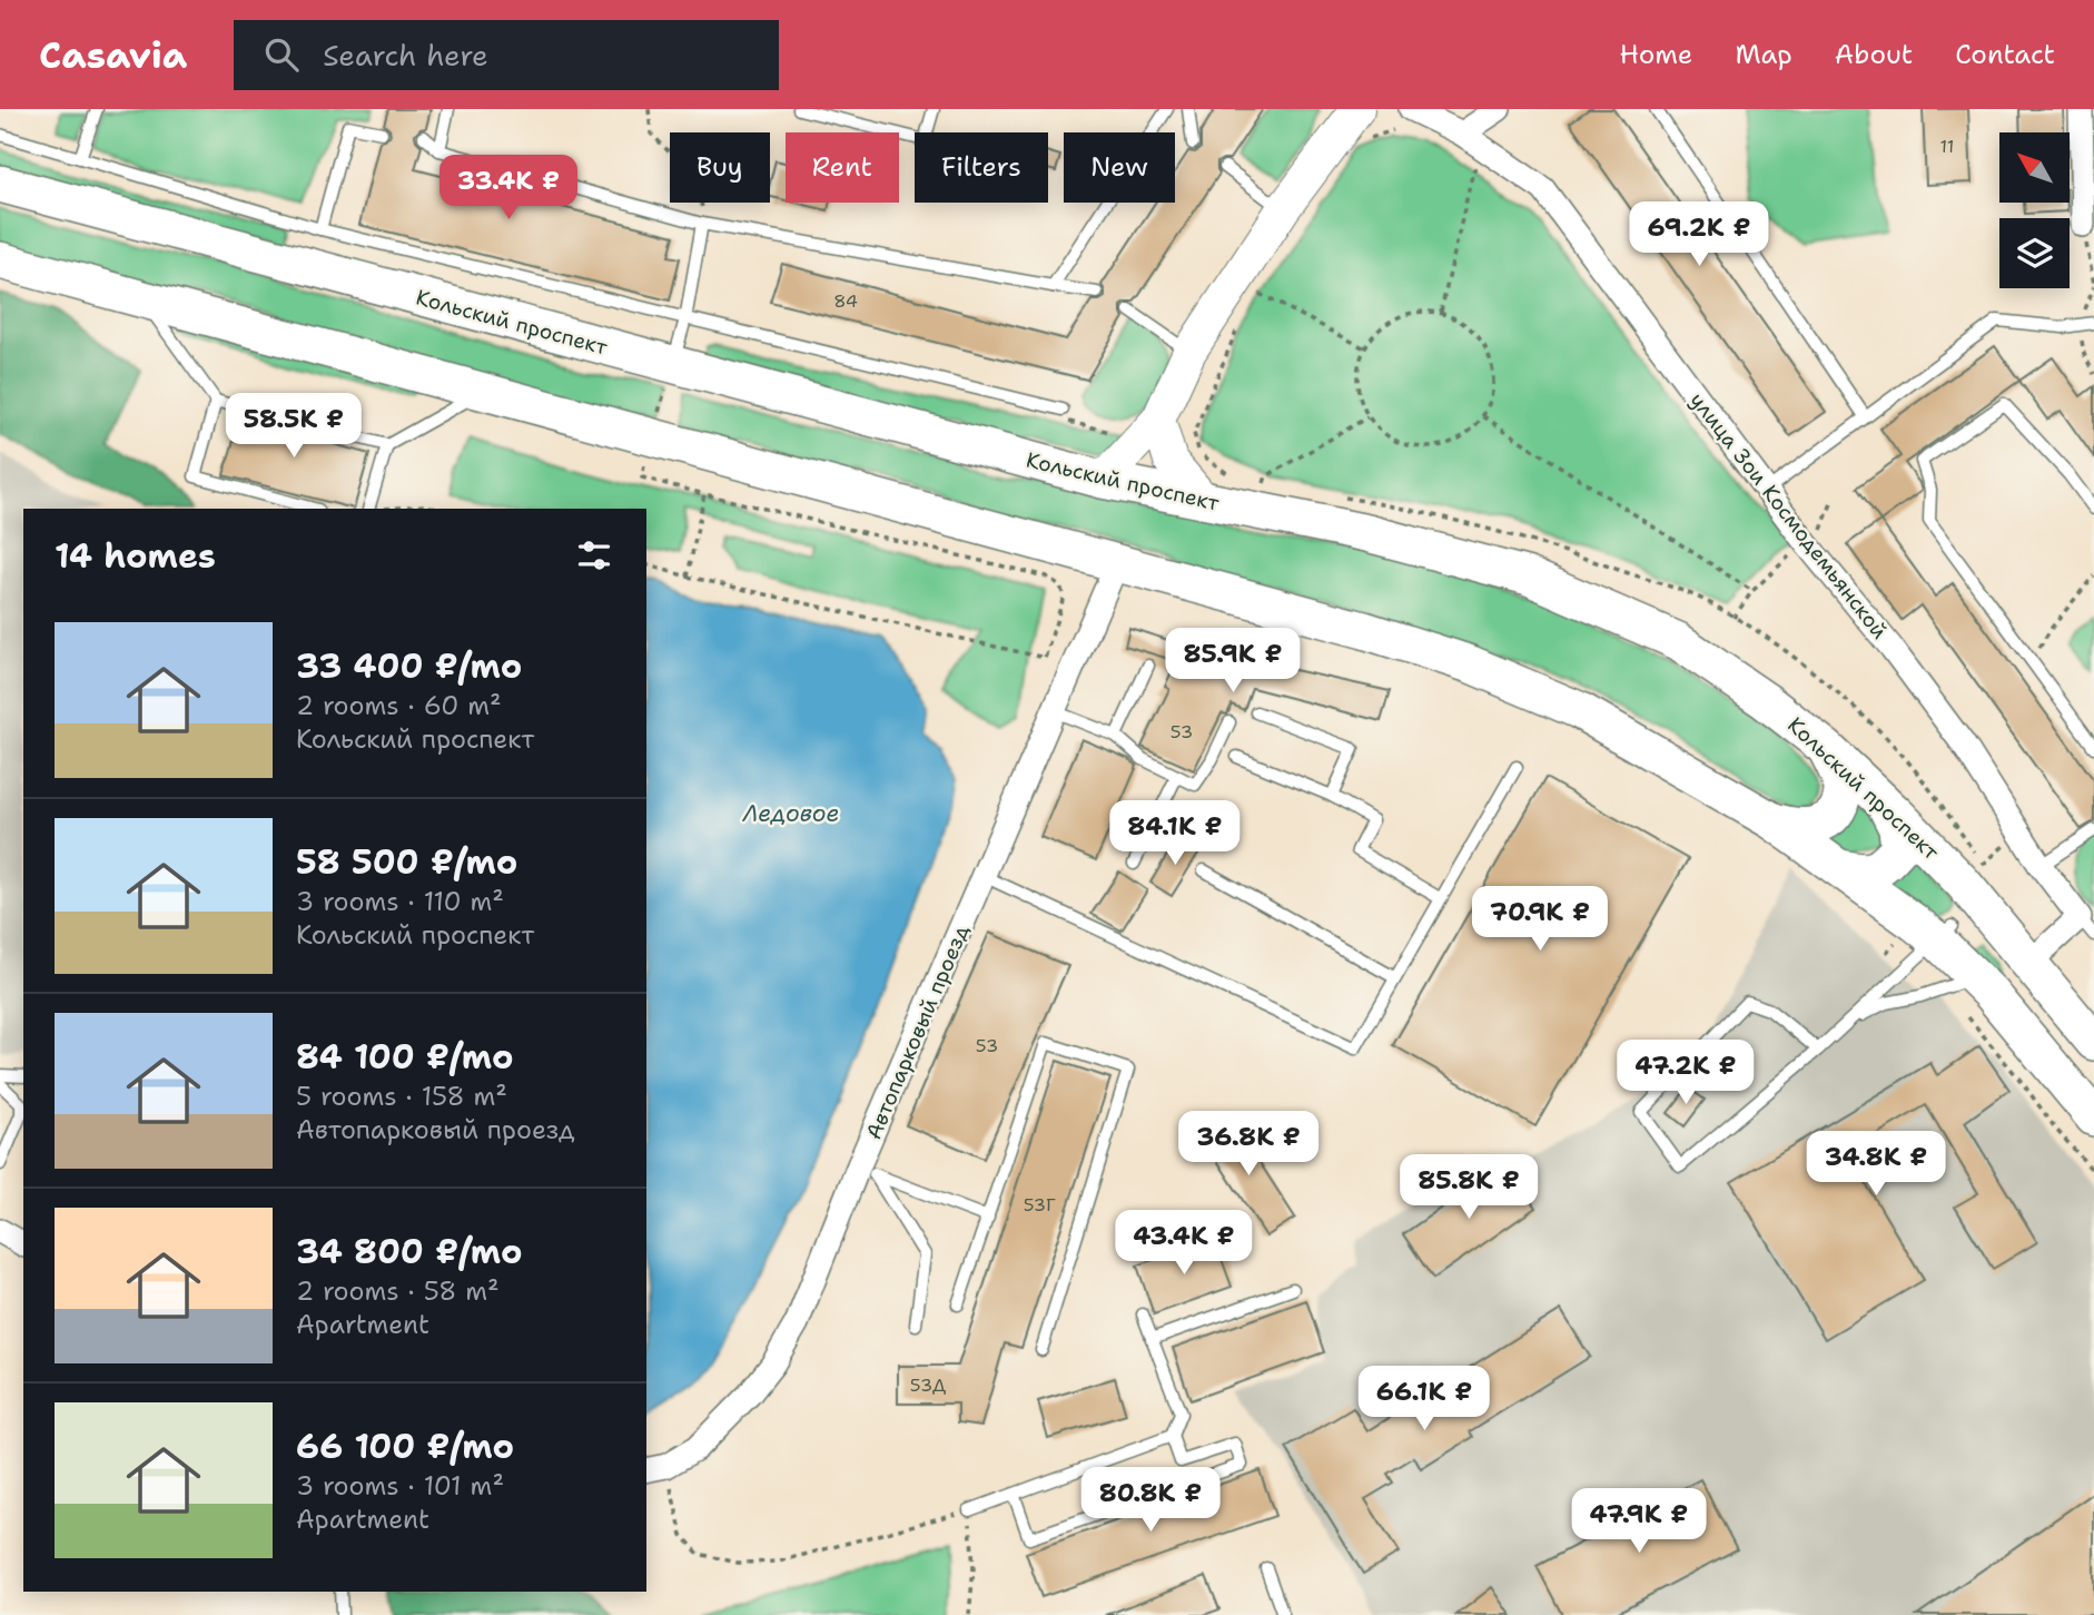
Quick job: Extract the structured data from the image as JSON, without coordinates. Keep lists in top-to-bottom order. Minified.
{"streets":{"main road":["Кольский проспект"],"street":["улица Зои Космодемьянской","Автопарковый проезд"]},"crossings":[["Кольский проспект","улица Зои Космодемьянской"],["Кольский проспект","Автопарковый проезд"]],"water":["Ледовое"],"house_numbers":["11","84","53","53","53Г","53Д"],"north":"top left","page":{"header":"Casavia","search":"Search here","nav":["Home","Map","About","Contact"],"chip":["Buy","Rent","Filters","New"],"price":["33.4K ₽","69.2K ₽","58.5K ₽","85.9K ₽","84.1K ₽","70.9K ₽","47.2K ₽","36.8K ₽","34.8K ₽","85.8K ₽","43.4K ₽","66.1K ₽","80.8K ₽","47.9K ₽"],"heading":"14 homes","list":[{"name":"33 400 ₽/mo","note":"2 rooms · 60 m² · Кольский проспект"},{"name":"58 500 ₽/mo","note":"3 rooms · 110 m² · Кольский проспект"},{"name":"84 100 ₽/mo","note":"5 rooms · 158 m² · Автопарковый проезд"},{"name":"34 800 ₽/mo","note":"2 rooms · 58 m² · Apartment"},{"name":"66 100 ₽/mo","note":"3 rooms · 101 m² · Apartment"}]}}
